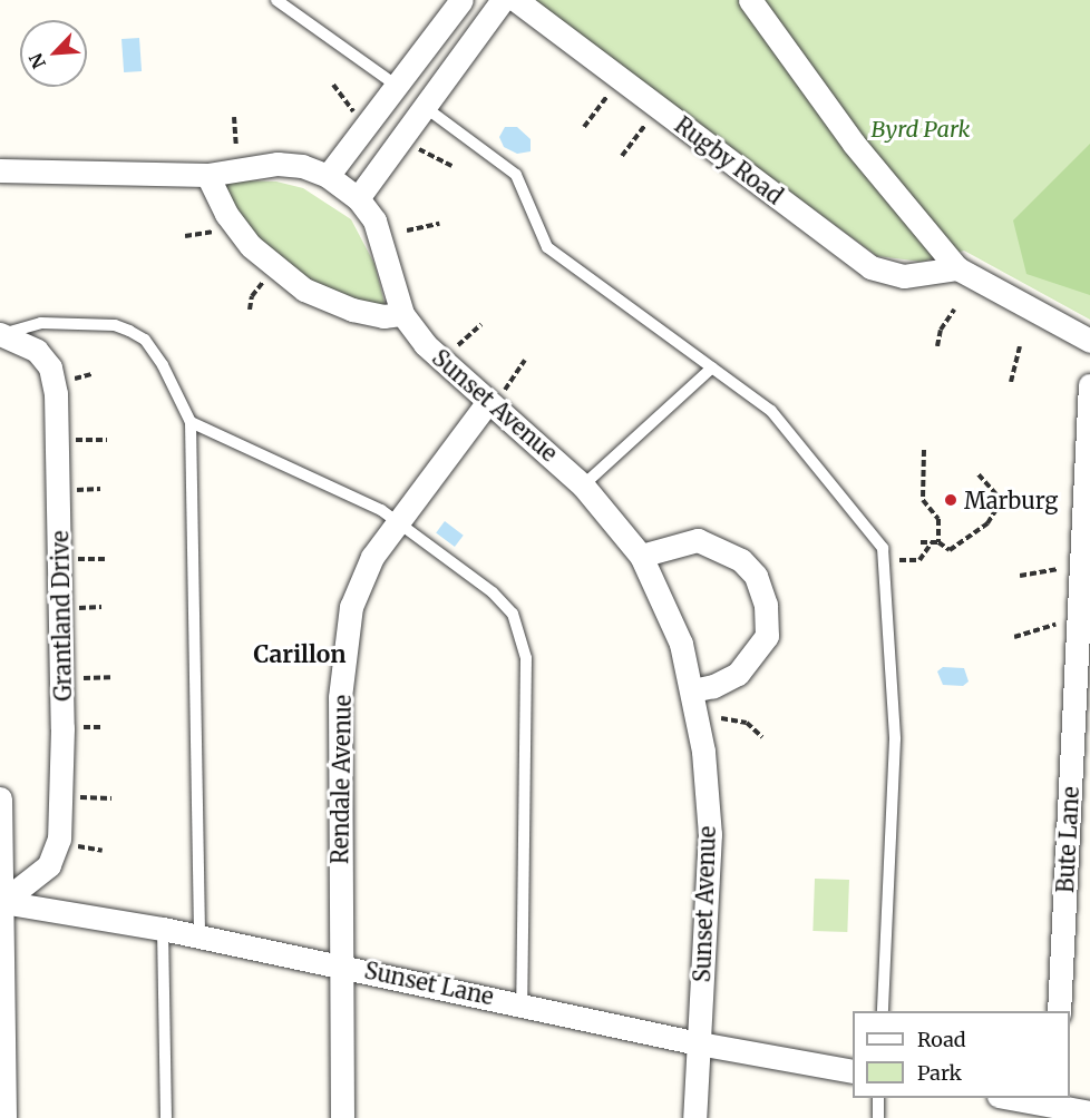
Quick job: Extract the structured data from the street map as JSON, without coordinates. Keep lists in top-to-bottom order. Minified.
{"streets":{"street":["Rugby Road","Sunset Avenue","Grantland Drive","Rendale Avenue","Bute Lane","Sunset Lane"]},"crossings":[["Sunset Avenue","Rendale Avenue"],["Sunset Avenue","Sunset Lane"],["Grantland Drive","Sunset Lane"],["Rendale Avenue","Sunset Lane"]],"districts":["Carillon"],"parks":["Byrd Park"],"places":["Marburg"],"legend":["Road","Park"],"north":"bottom left"}
